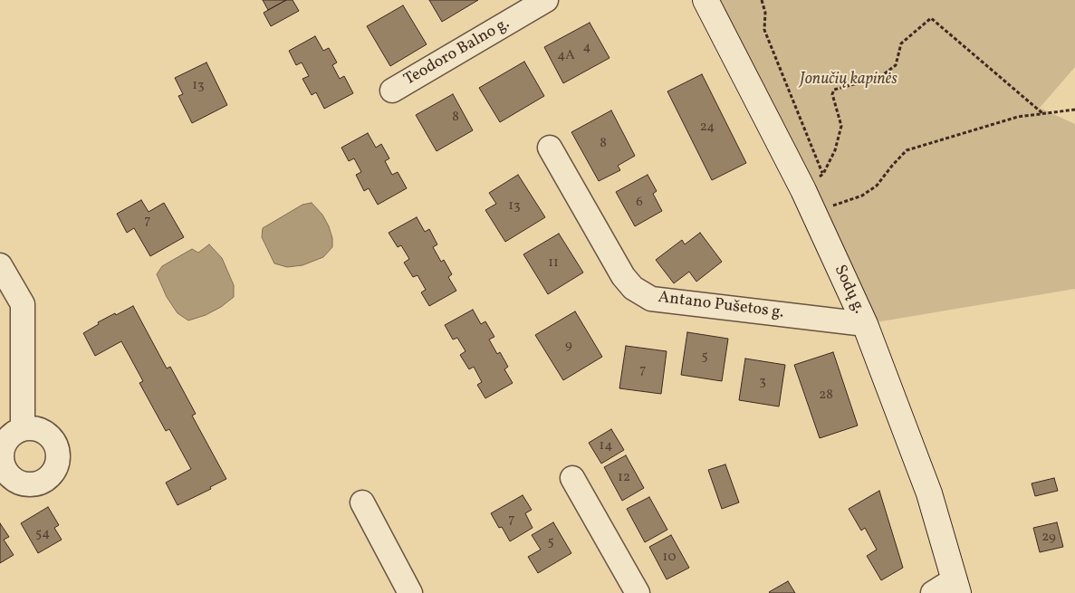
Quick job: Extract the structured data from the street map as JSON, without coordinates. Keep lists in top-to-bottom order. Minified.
{"streets":{"main road":["Sodų g."],"street":["Teodoro Balno g.","Antano Pušetos g."]},"crossings":[["Sodų g.","Antano Pušetos g."]],"parks":["Jonučių kapinės"],"house_numbers":["4","4A","13","8","24","8","6","13","7","11","9","5","7","3","28","14","12","7","54","29","5","10"]}
